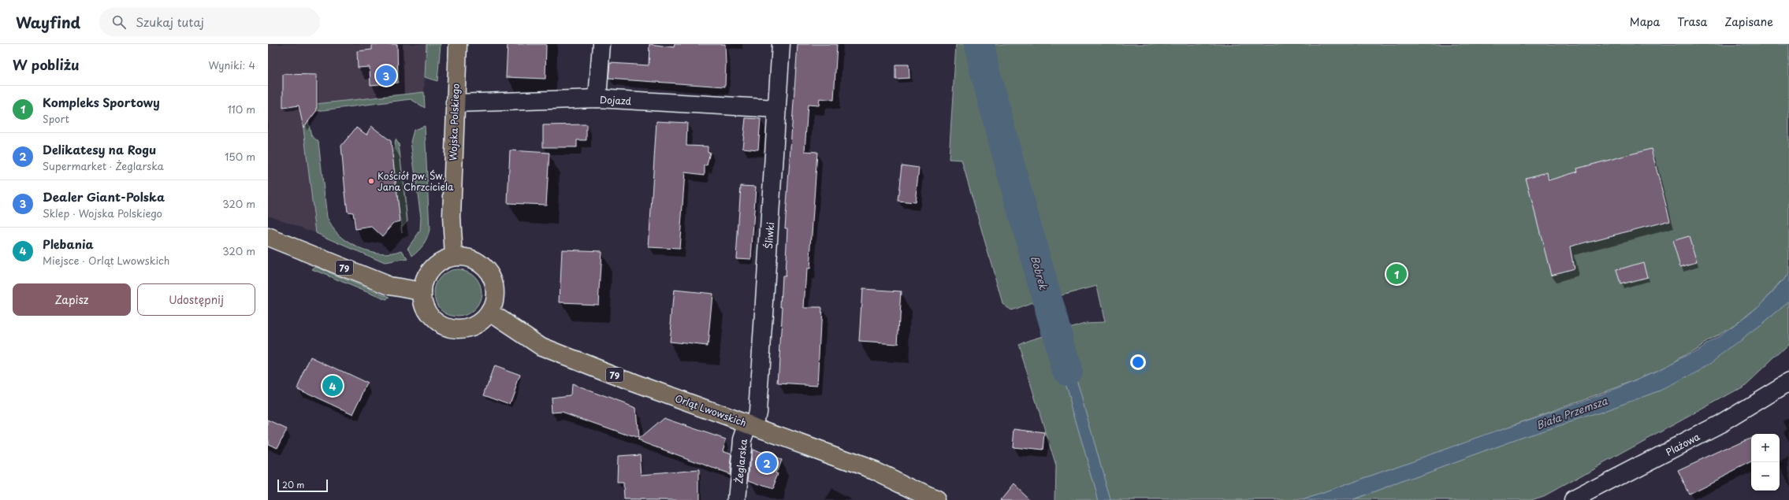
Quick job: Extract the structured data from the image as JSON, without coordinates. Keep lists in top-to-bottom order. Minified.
{"streets":{"main road":["Wojska Polskiego","79","Orląt Lwowskich"],"street":["Dojazd","Śliwki","Plażowa","Żeglarska"]},"crossings":[["Dojazd","Wojska Polskiego"],["Dojazd","Śliwki"],["Wojska Polskiego","79"],["Wojska Polskiego","Orląt Lwowskich"],["Śliwki","Orląt Lwowskich"],["Śliwki","Żeglarska"],["79","Orląt Lwowskich"],["Orląt Lwowskich","Żeglarska"]],"water":["Bobrek","Biała Przemsza"],"places":["Kościół pw. Św. Jana Chrzciciela"],"scale_bar":"20 m","page":{"header":"Wayfind","search":"Szukaj tutaj","nav":["Mapa","Trasa","Zapisane"],"heading":["W pobliżu","Wyniki: 4"],"pins":["3","1","4","2"],"list":[{"mark":"1","name":"Kompleks Sportowy","note":"Sport","value":"110 m"},{"mark":"2","name":"Delikatesy na Rogu","note":"Supermarket · Żeglarska","value":"150 m"},{"mark":"3","name":"Dealer Giant-Polska","note":"Sklep · Wojska Polskiego","value":"320 m"},{"mark":"4","name":"Plebania","note":"Miejsce · Orląt Lwowskich","value":"320 m"}],"buttons":["Zapisz","Udostępnij"],"map_buttons":["+","−"],"scale":"20 m"}}
